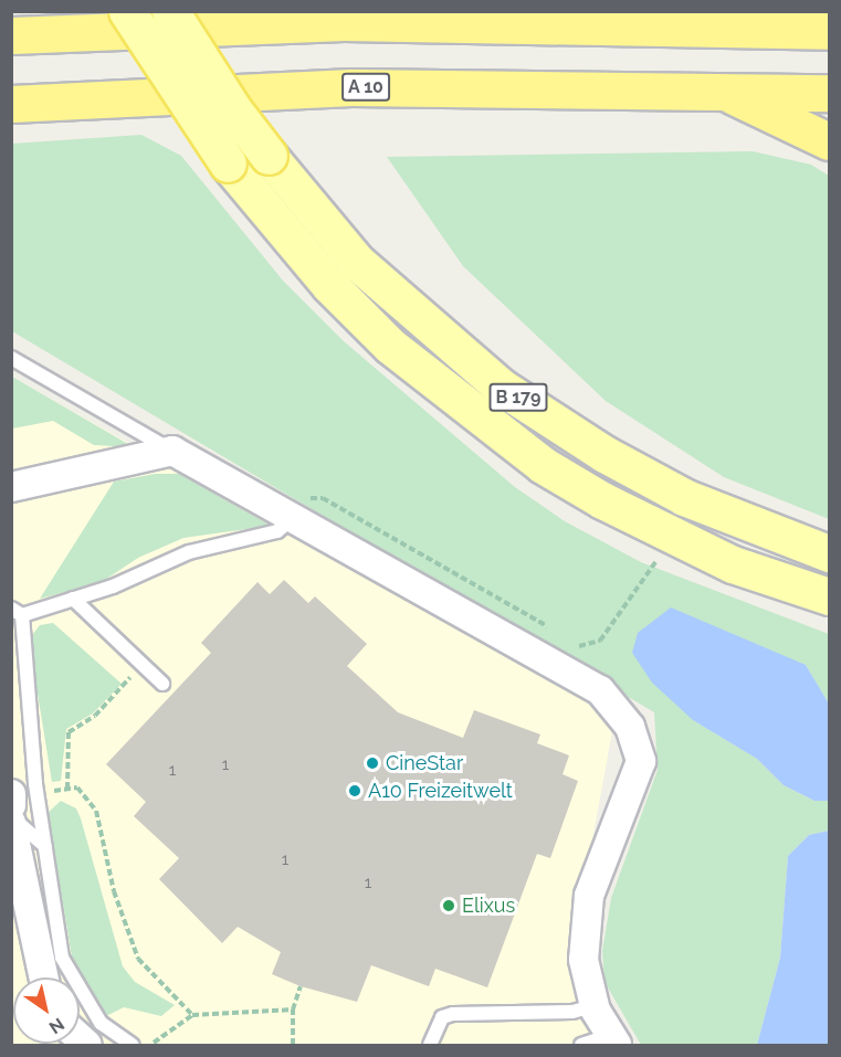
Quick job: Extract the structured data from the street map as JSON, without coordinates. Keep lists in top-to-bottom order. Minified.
{"streets":{"highway":["A 10"],"main road":["B 179"]},"places":["CineStar","A10 Freizeitwelt","Elixus"],"house_numbers":["1","1","1","1"],"north":"bottom right"}
